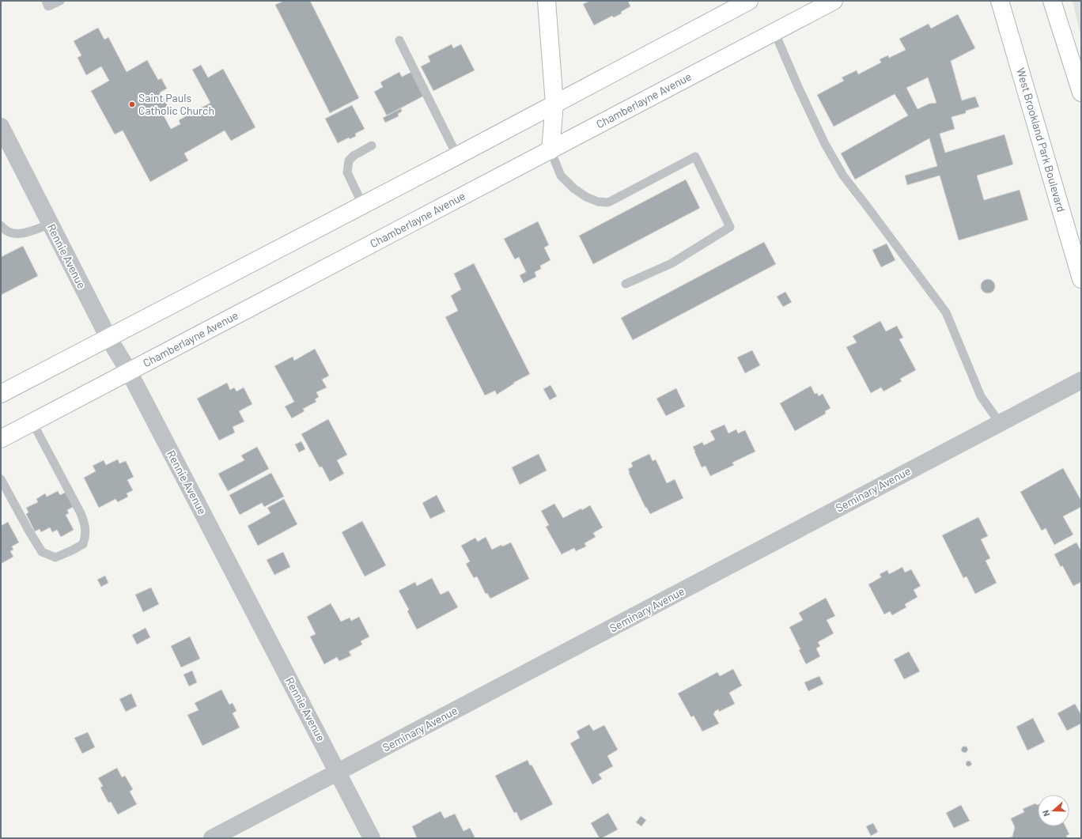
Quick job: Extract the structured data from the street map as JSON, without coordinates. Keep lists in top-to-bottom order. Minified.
{"streets":{"main road":["Chamberlayne Avenue","West Brookland Park Boulevard"],"street":["Rennie Avenue","Seminary Avenue"]},"crossings":[["Chamberlayne Avenue","Rennie Avenue"],["Rennie Avenue","Seminary Avenue"]],"places":["Saint Pauls Catholic Church"],"north":"left"}
